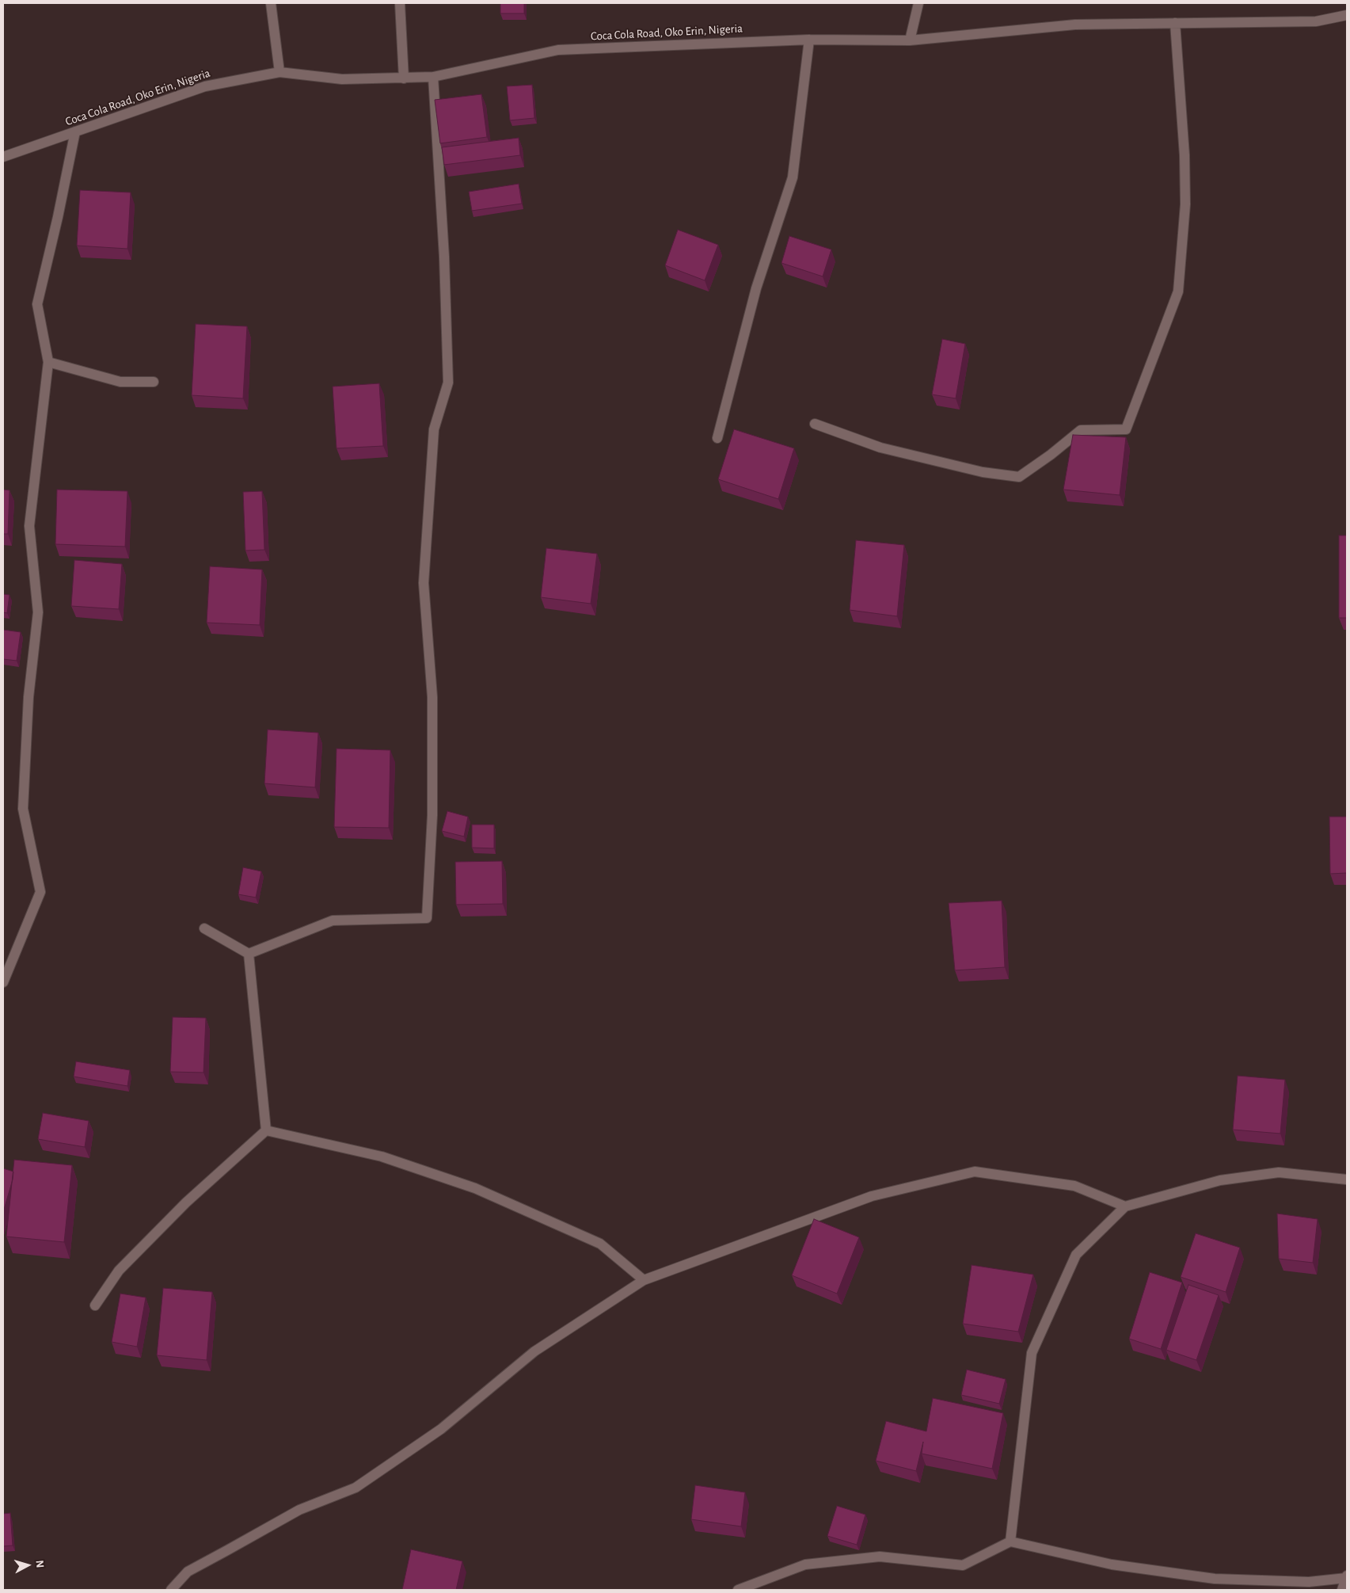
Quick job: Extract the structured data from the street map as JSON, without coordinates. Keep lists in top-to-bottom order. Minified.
{"streets":{"street":["Coca Cola Road, Oko Erin, Nigeria"]},"north":"right"}
